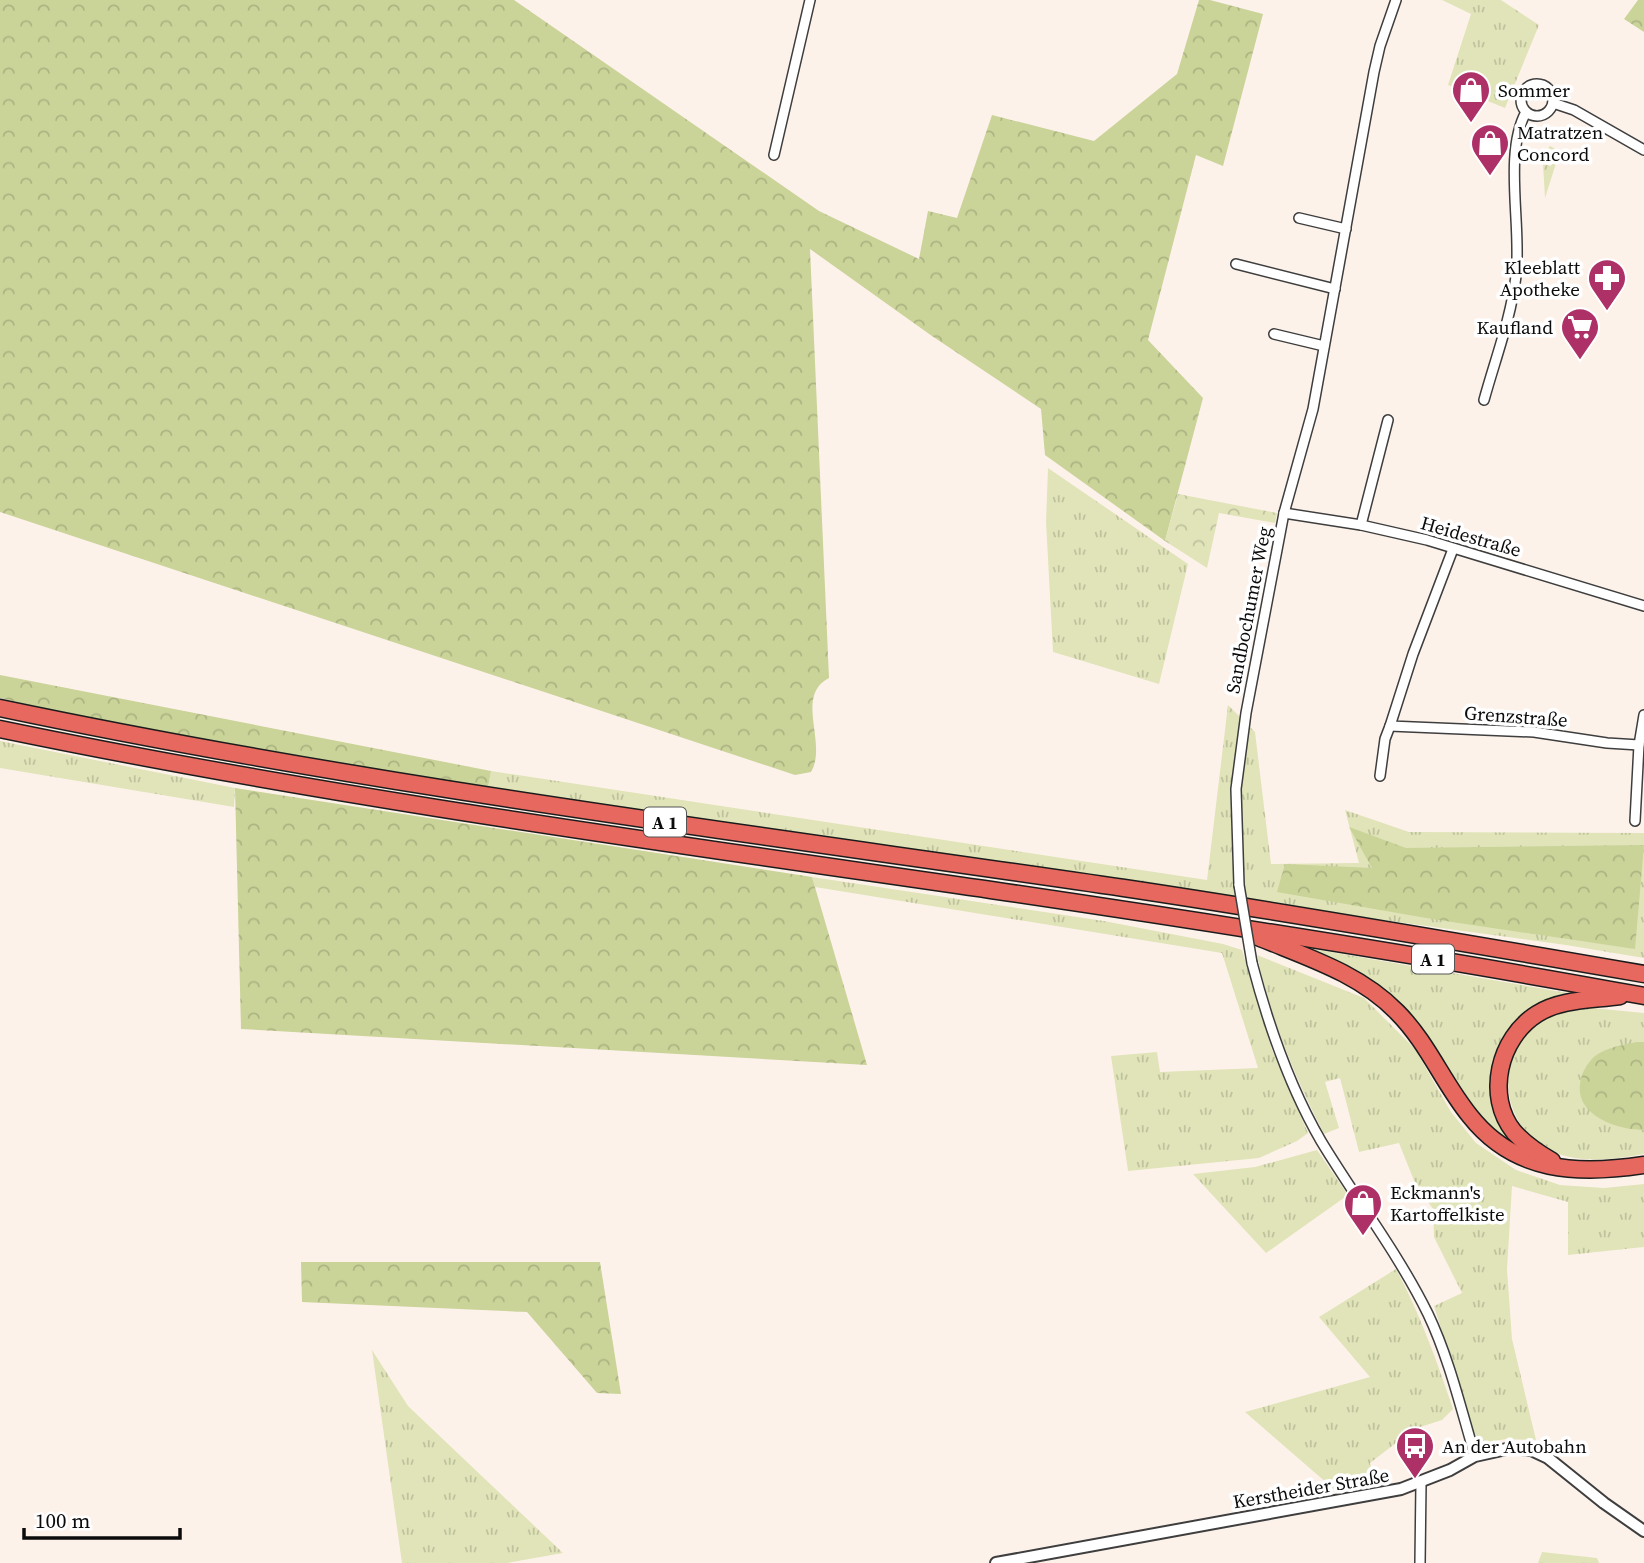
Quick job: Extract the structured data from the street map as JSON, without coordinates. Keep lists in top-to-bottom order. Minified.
{"streets":{"highway":["A 1"],"street":["Heidestraße","Sandbochumer Weg","Grenzstraße","Kerstheider Straße"]},"crossings":[["Heidestraße","Sandbochumer Weg"],["Sandbochumer Weg","Kerstheider Straße"]],"places":{"shop":["Sommer","Matratzen Concord","Eckmann's Kartoffelkiste"],"pharmacy":["Kleeblatt Apotheke"],"supermarket":["Kaufland"],"bus stop":["An der Autobahn"]},"scale_bar":"100 m"}
